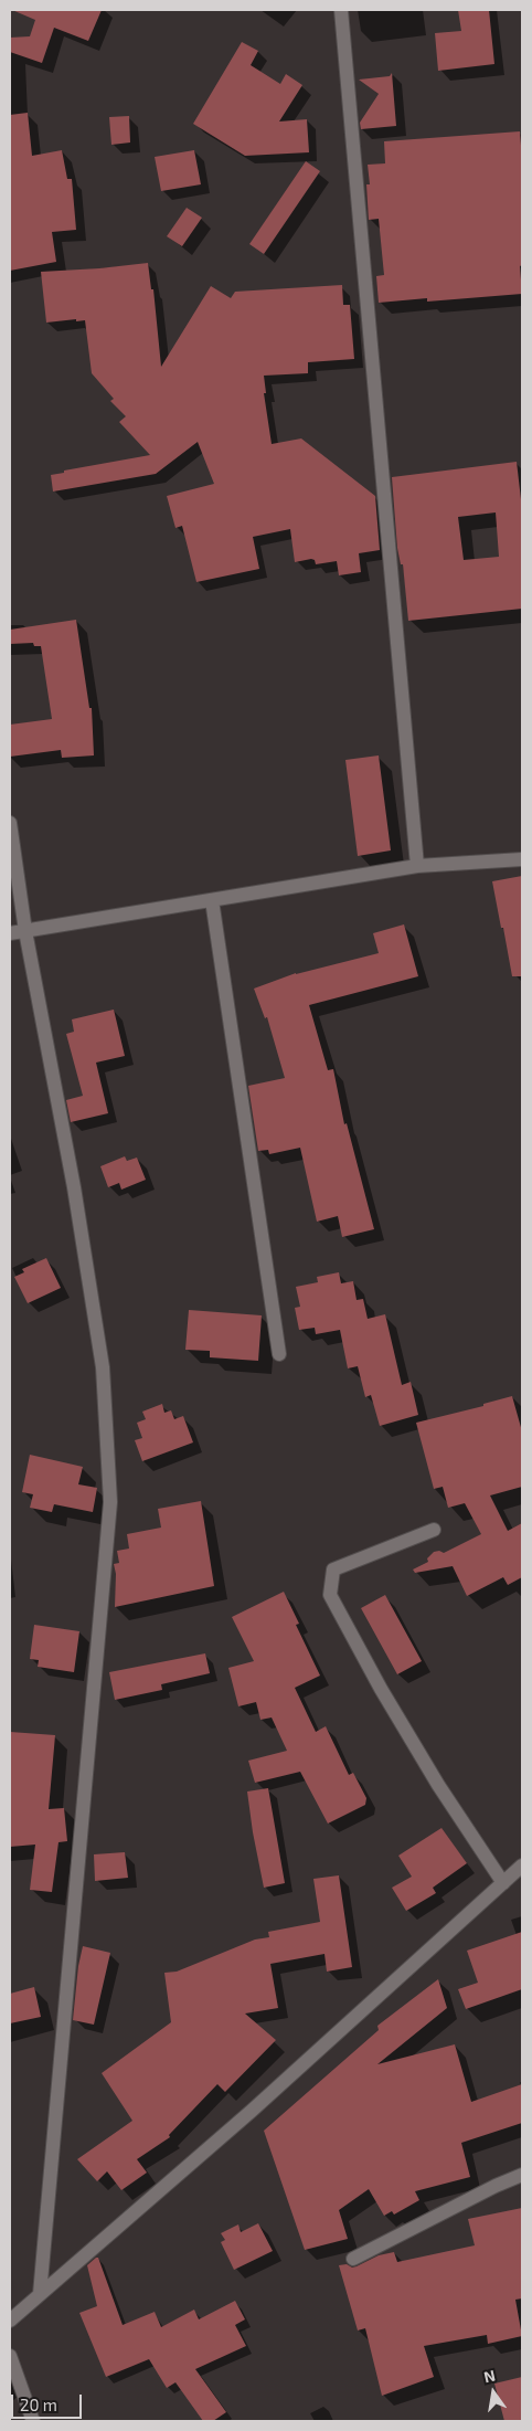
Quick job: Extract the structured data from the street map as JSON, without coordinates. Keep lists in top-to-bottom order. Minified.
{"scale_bar":"20 m","north":"top"}
